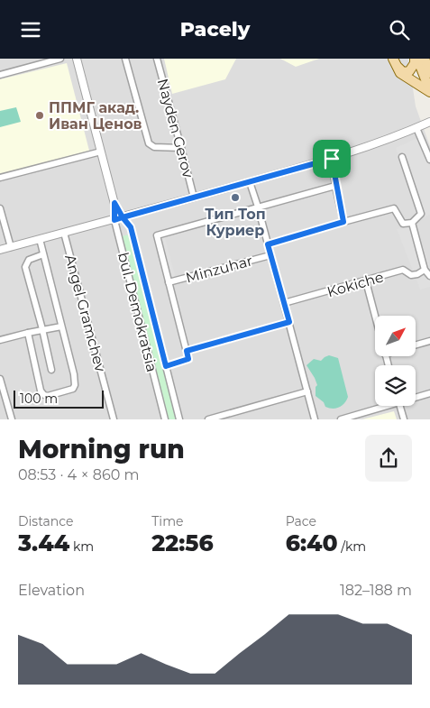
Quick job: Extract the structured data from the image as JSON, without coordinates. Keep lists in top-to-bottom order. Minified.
{"streets":{"street":["Nayden Gerov","Minzuhar","Kokiche","bul. Demokratsia","Angel Gramchev"]},"places":["ППМГ акад. Иван Ценов","Тип Топ Куриер"],"scale_bar":"100 m","north":"top right","page":{"header":"Pacely","scale":"100 m","heading":["Morning run","08:53 · 4 × 860 m"],"stats":[["Distance","3.44 km"],["Time","22:56"],["Pace","6:40 /km"]],"chart":["Elevation","182–188 m"]}}
